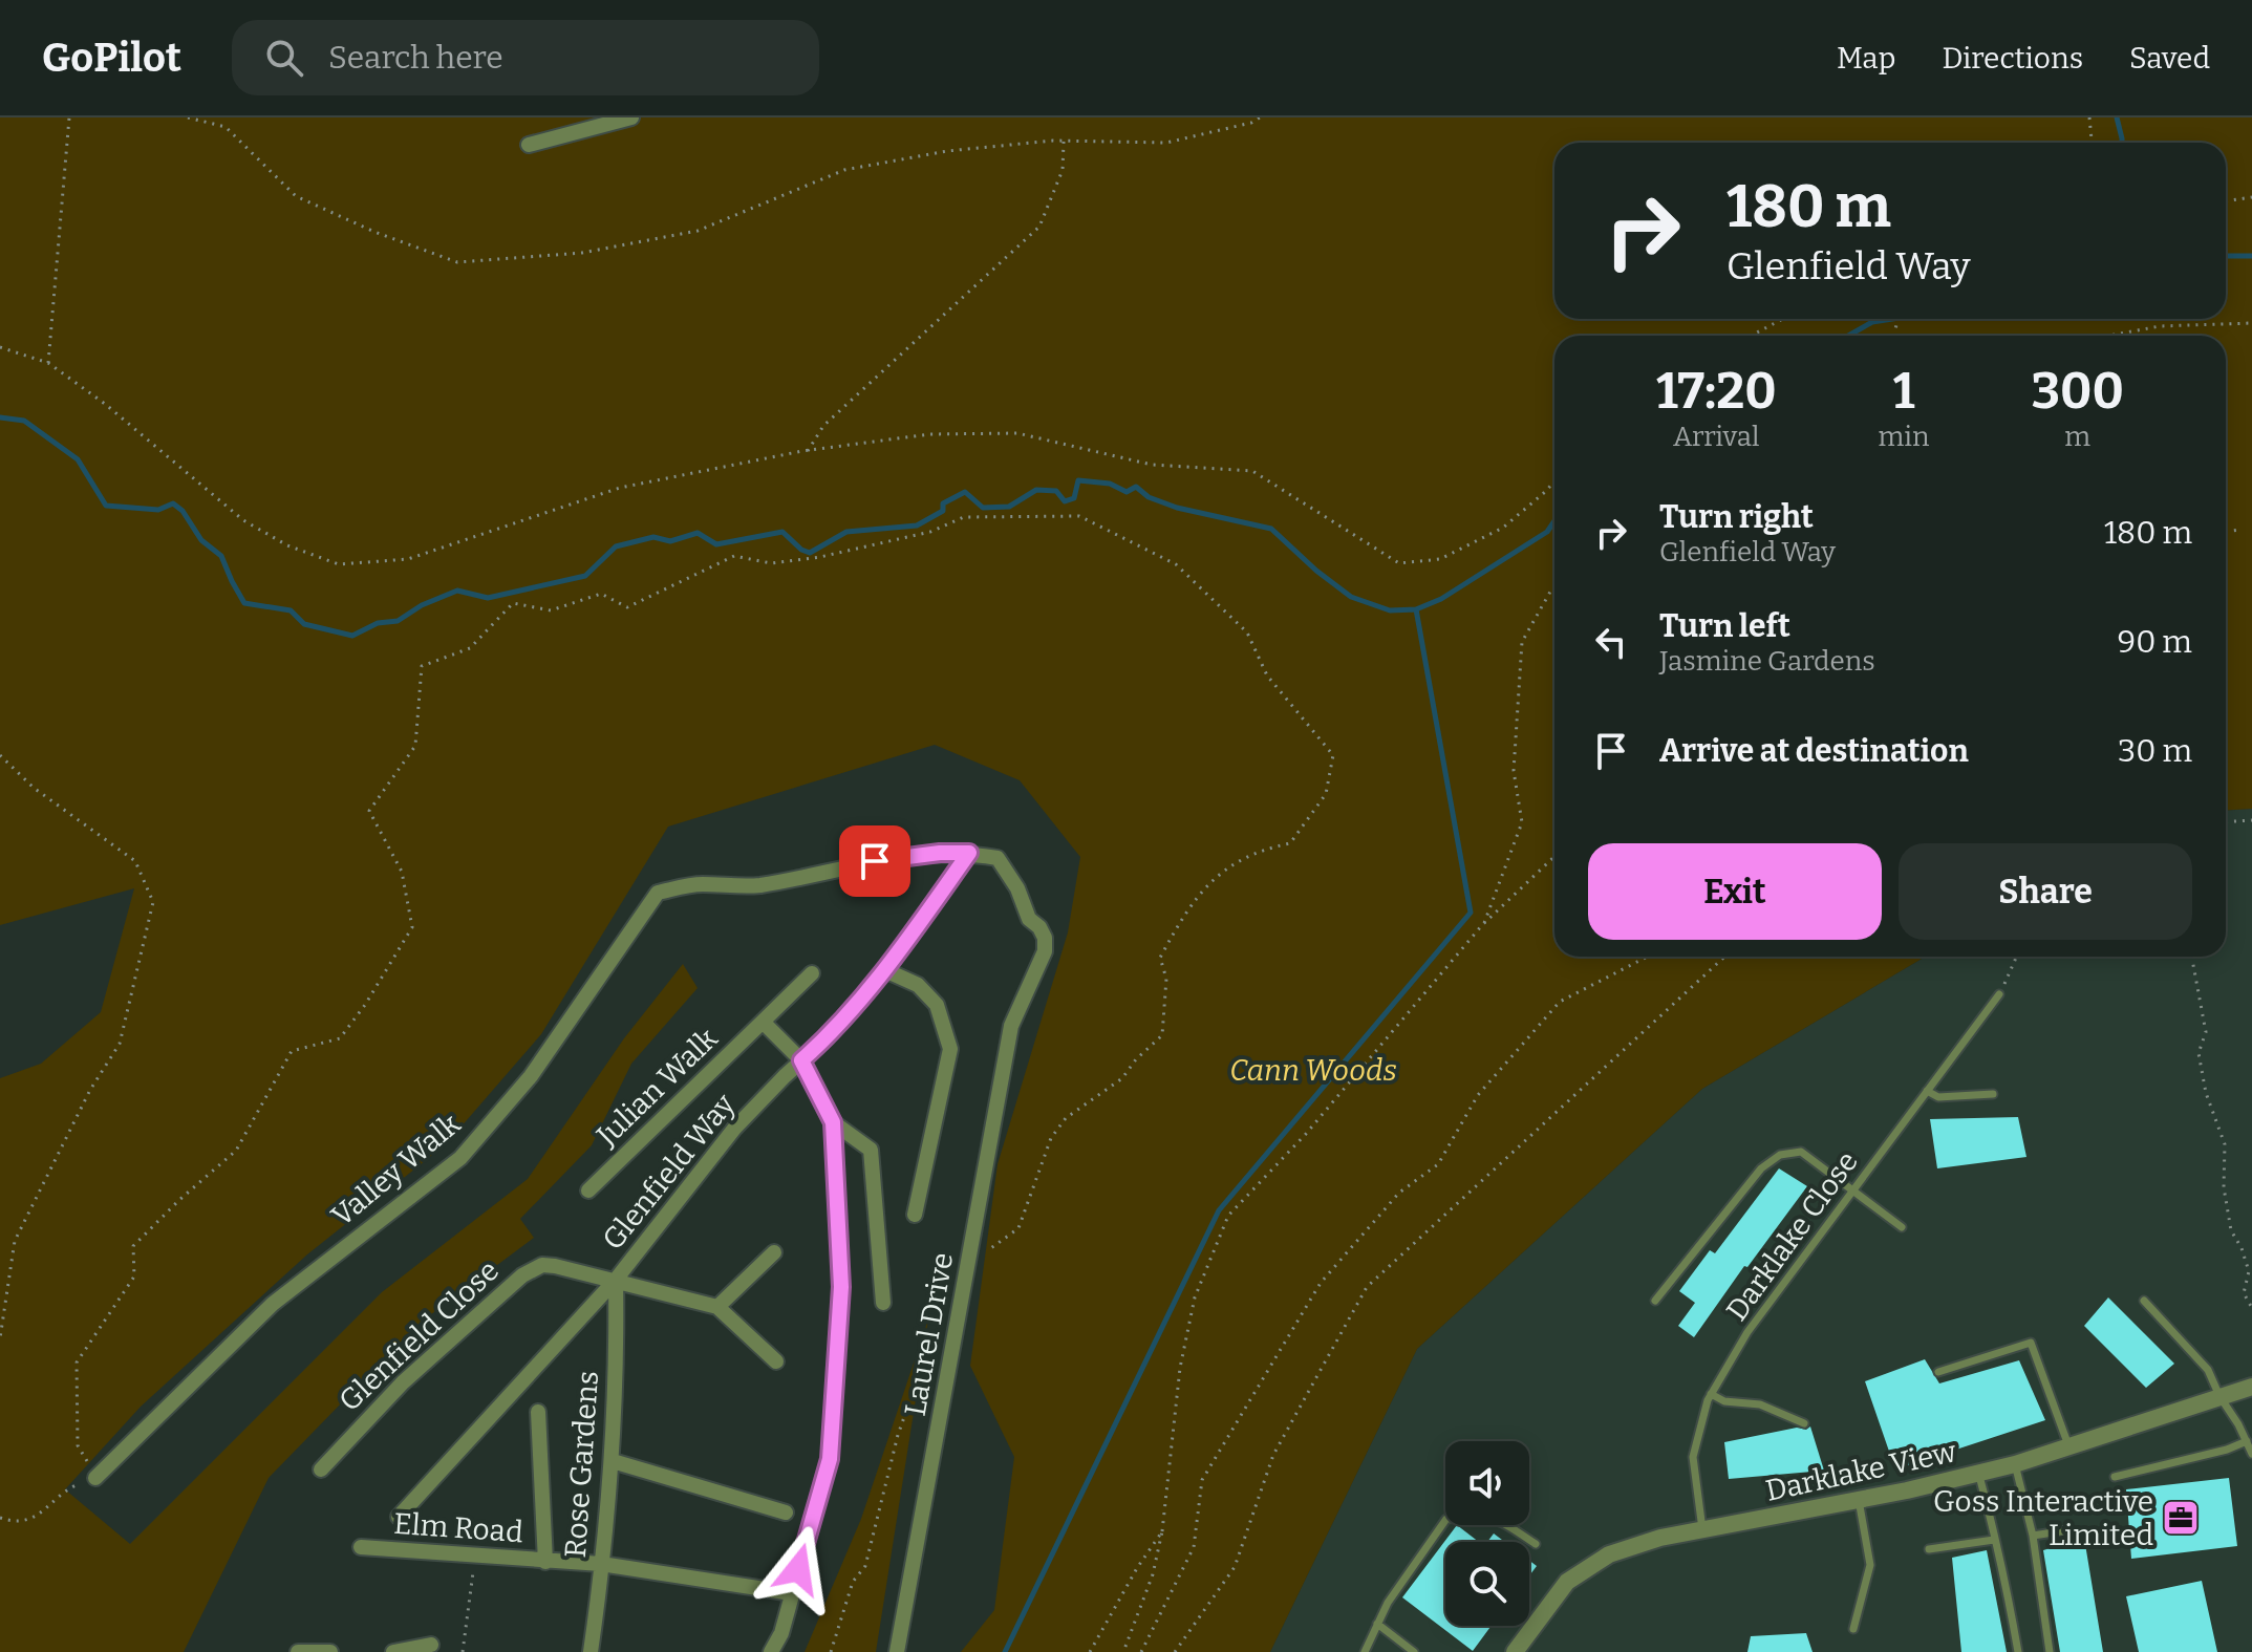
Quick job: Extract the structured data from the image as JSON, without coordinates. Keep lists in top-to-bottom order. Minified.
{"streets":{"street":["Julian Walk","Valley Walk","Glenfield Way","Laurel Drive","Glenfield Close","Rose Gardens","Darklake View","Elm Road"],"lane":["Darklake Close"]},"crossings":[["Valley Walk","Glenfield Way"],["Valley Walk","Laurel Drive"],["Glenfield Way","Laurel Drive"],["Glenfield Way","Glenfield Close"],["Glenfield Way","Rose Gardens"],["Darklake Close","Darklake View"],["Glenfield Close","Rose Gardens"],["Rose Gardens","Elm Road"]],"parks":["Cann Woods"],"places":{"office":["Goss Interactive Limited"]},"page":{"header":"GoPilot","search":"Search here","nav":["Map","Directions","Saved"],"turn":["180 m","Glenfield Way"],"eta":["17:20","Arrival","1","min","300","m"],"list":[{"name":"Turn right","note":"Glenfield Way","value":"180 m"},{"name":"Turn left","note":"Jasmine Gardens","value":"90 m"},{"name":"Arrive at destination","value":"30 m"}],"buttons":["Exit","Share"]}}
